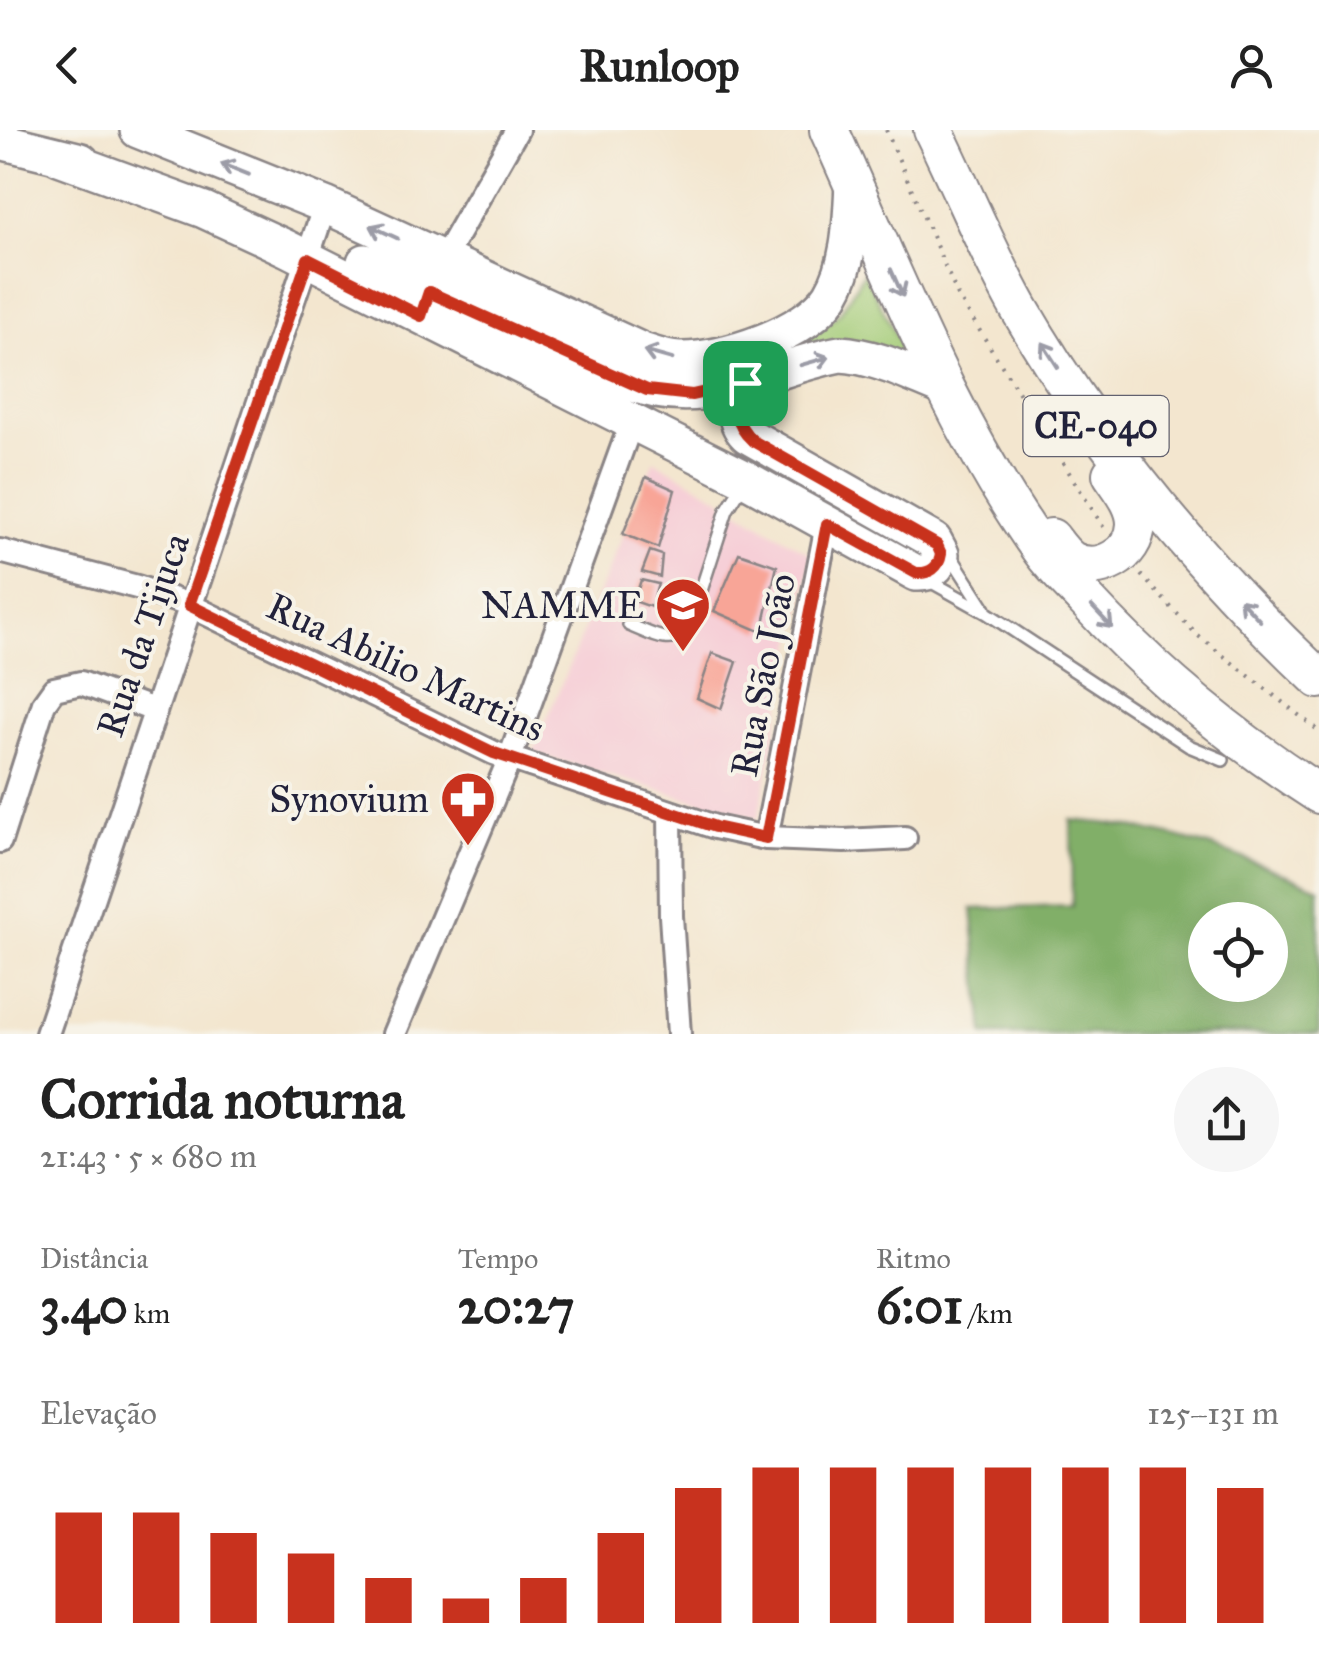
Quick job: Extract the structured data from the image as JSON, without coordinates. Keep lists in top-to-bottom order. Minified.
{"streets":{"highway":["CE-040"],"street":["Rua da Tijuca","Rua Abilio Martins","Rua São João"]},"crossings":[["Rua da Tijuca","Rua Abilio Martins"],["Rua Abilio Martins","Rua São João"]],"places":{"school or university":["NAMME"],"pharmacy":["Synovium"]},"page":{"header":"Runloop","heading":["Corrida noturna","21:43 · 5 × 680 m"],"stats":[["Distância","3.40 km"],["Tempo","20:27"],["Ritmo","6:01 /km"]],"chart":["Elevação","125–131 m"]}}
